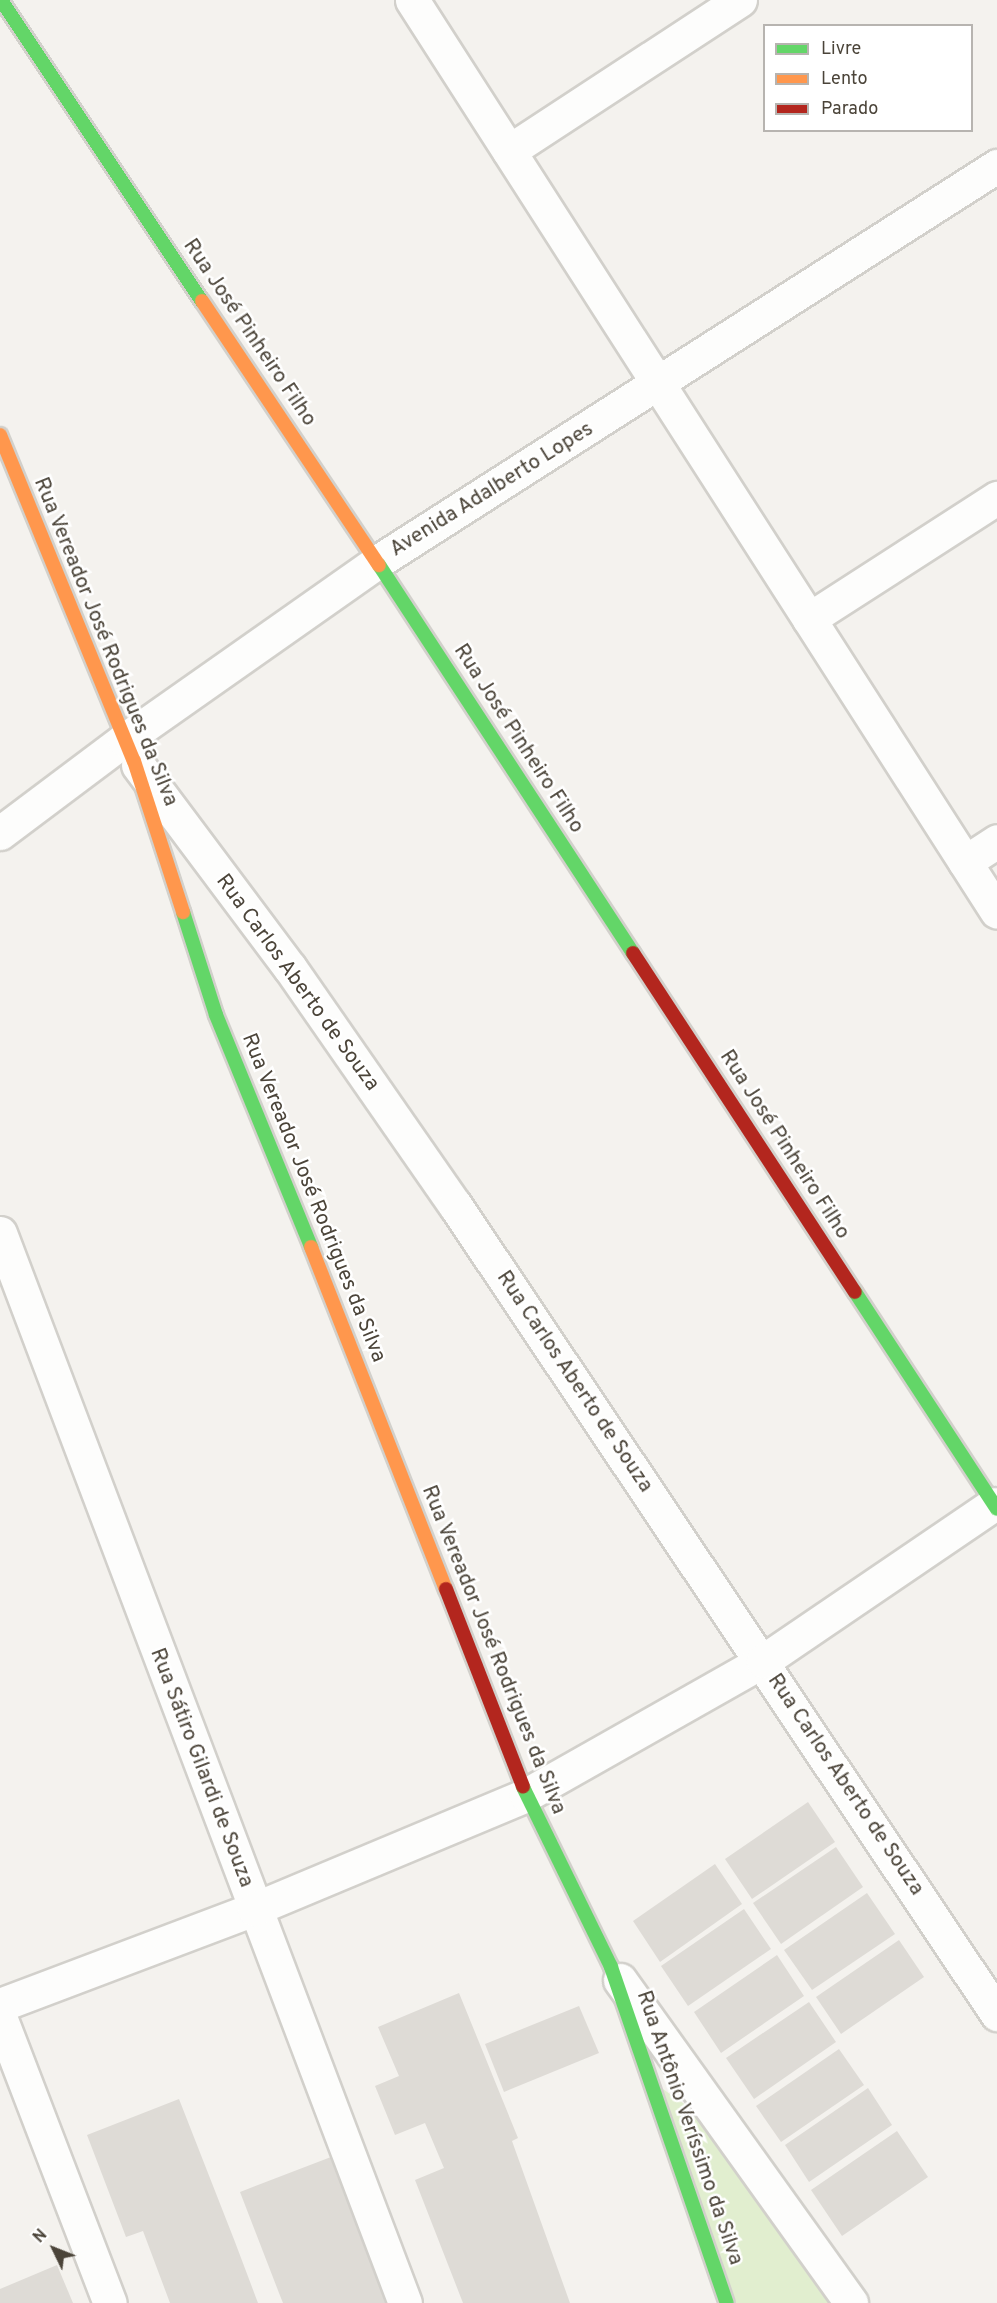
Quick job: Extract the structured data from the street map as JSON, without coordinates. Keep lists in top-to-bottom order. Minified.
{"streets":{"street":["Rua José Pinheiro Filho","Avenida Adalberto Lopes","Rua Vereador José Rodrigues da Silva","Rua Carlos Aberto de Souza","Rua Sátiro Gilardi de Souza","Rua Antônio Veríssimo da Silva"]},"crossings":[["Rua José Pinheiro Filho","Avenida Adalberto Lopes"],["Avenida Adalberto Lopes","Rua Vereador José Rodrigues da Silva"],["Avenida Adalberto Lopes","Rua Carlos Aberto de Souza"],["Rua Vereador José Rodrigues da Silva","Rua Carlos Aberto de Souza"],["Rua Vereador José Rodrigues da Silva","Rua Antônio Veríssimo da Silva"]],"legend":["Livre","Lento","Parado"],"north":"top left"}
